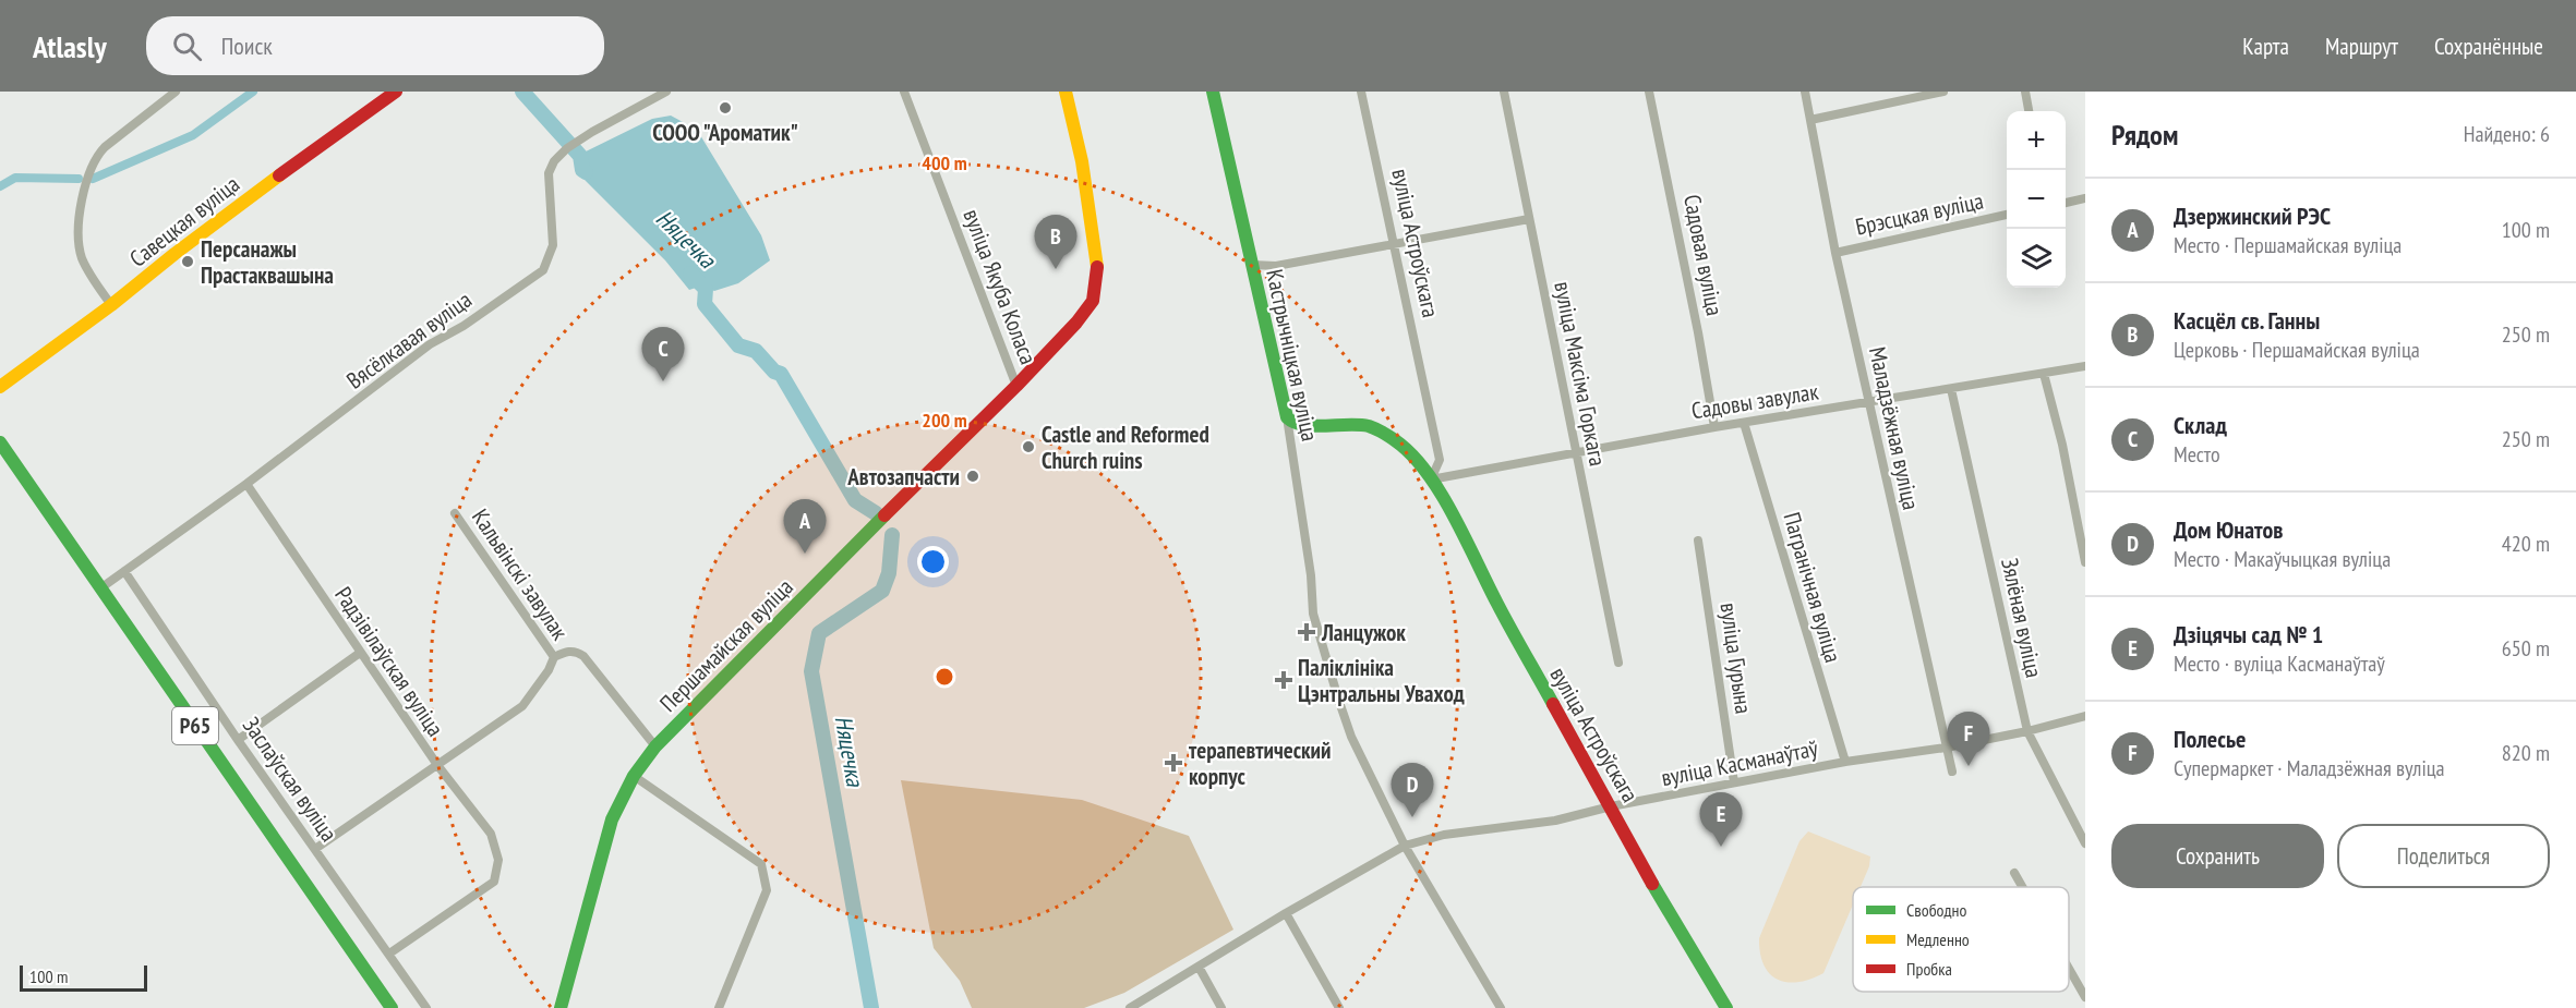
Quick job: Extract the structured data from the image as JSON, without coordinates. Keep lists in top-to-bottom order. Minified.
{"streets":{"street":["Брэсцкая вуліца","Савецкая вуліца","вуліца Астроўскага","Садовая вуліца","вуліца Якуба Коласа","Вясёлкавая вуліца","Кастрычніцкая вуліца","вуліца Максіма Горкага","Садовы завулак","Маладзёжная вуліца","Кальвінскі завулак","Пагранічная вуліца","Зялёная вуліца","Першамайская вуліца","вуліца Гурына","Радзівілаўская вуліца","Р65","вуліца Касманаўтаў","Заслаўская вуліца"]},"crossings":[["Брэсцкая вуліца","Маладзёжная вуліца"],["вуліца Астроўскага","Кастрычніцкая вуліца"],["вуліца Астроўскага","Садовы завулак"],["вуліца Астроўскага","вуліца Касманаўтаў"],["Садовая вуліца","Садовы завулак"],["вуліца Якуба Коласа","Першамайская вуліца"],["Вясёлкавая вуліца","Радзівілаўская вуліца"],["Вясёлкавая вуліца","Р65"],["Вясёлкавая вуліца","Заслаўская вуліца"],["Кастрычніцкая вуліца","вуліца Касманаўтаў"],["вуліца Максіма Горкага","Садовы завулак"],["Садовы завулак","Маладзёжная вуліца"],["Садовы завулак","Пагранічная вуліца"],["Садовы завулак","Зялёная вуліца"],["Маладзёжная вуліца","вуліца Касманаўтаў"],["Пагранічная вуліца","вуліца Касманаўтаў"],["Зялёная вуліца","вуліца Касманаўтаў"],["вуліца Гурына","вуліца Касманаўтаў"],["Радзівілаўская вуліца","Заслаўская вуліца"]],"water":["Няцечка"],"places":{"other":["СООО \"Ароматик\"","Персанажы Прастаквашына","Castle and Reformed Church ruins","Автозапчасти"],"health":["Ланцужок","Паліклініка Цэнтральны Уваход","терапевтический корпус"]},"legend":["Свободно","Медленно","Пробка"],"scale_bar":"100 m","page":{"header":"Atlasly","search":"Поиск","nav":["Карта","Маршрут","Сохранённые"],"heading":["Рядом","Найдено: 6"],"map_buttons":["+","−"],"list":[{"mark":"A","name":"Дзержинский РЭС","note":"Место · Першамайская вуліца","value":"100 m"},{"mark":"B","name":"Касцёл св. Ганны","note":"Церковь · Першамайская вуліца","value":"250 m"},{"mark":"C","name":"Склад","note":"Место","value":"250 m"},{"mark":"D","name":"Дом Юнатов","note":"Место · Макаўчыцкая вуліца","value":"420 m"},{"mark":"E","name":"Дзіцячы сад № 1","note":"Место · вуліца Касманаўтаў","value":"650 m"},{"mark":"F","name":"Полесье","note":"Супермаркет · Маладзёжная вуліца","value":"820 m"}],"pins":["B","C","A","F","D","E"],"buttons":["Сохранить","Поделиться"],"scale":"100 m"},"rings":["400 m","200 m"]}
